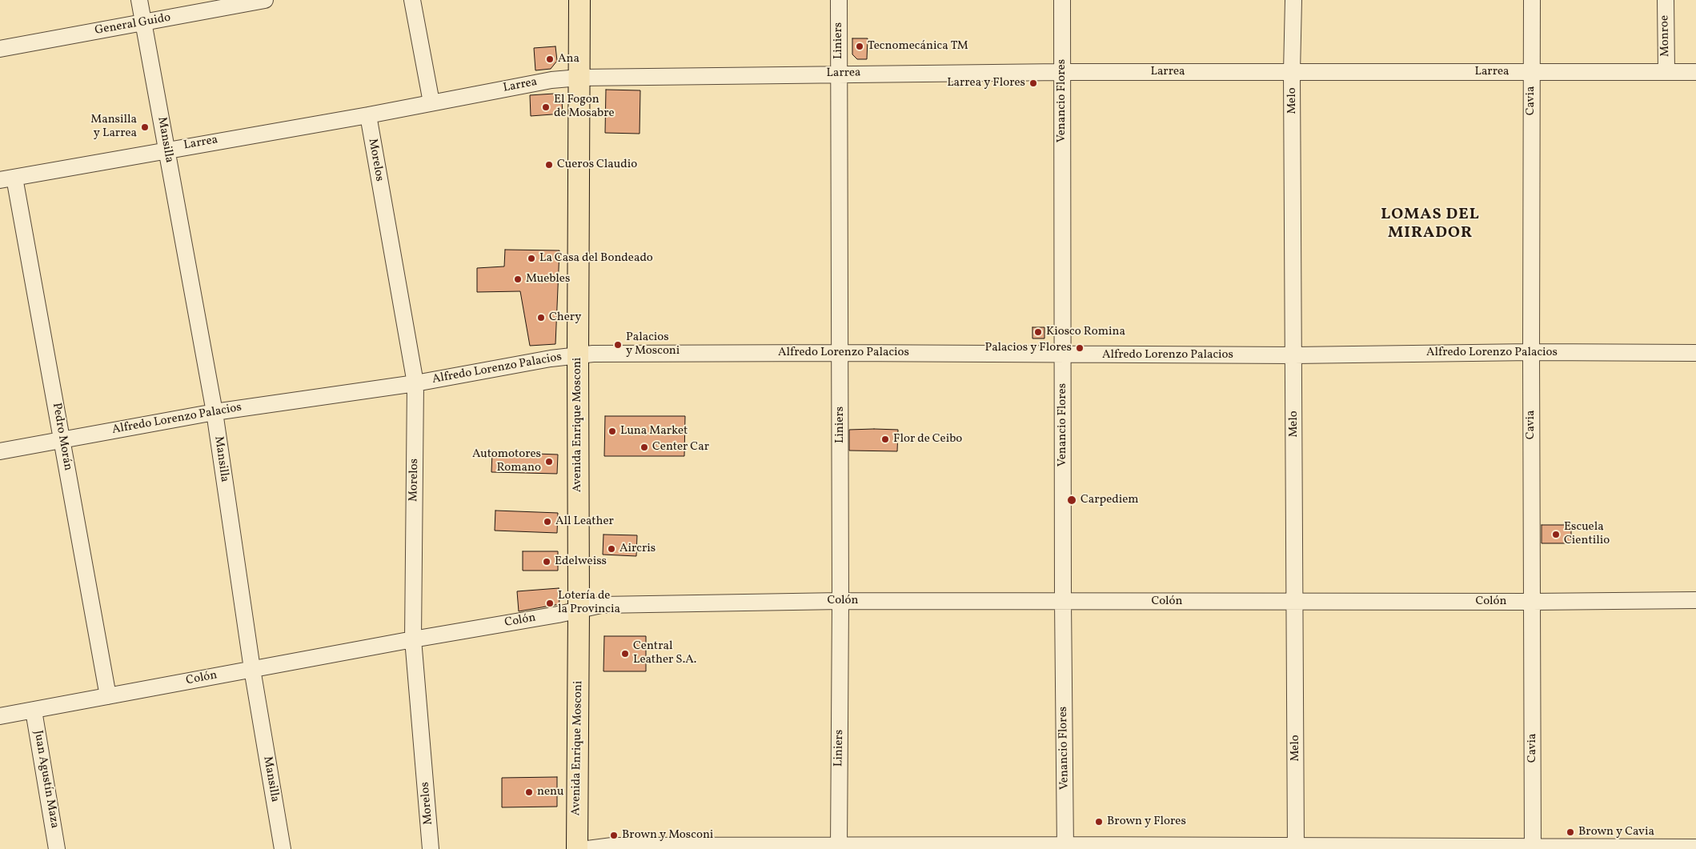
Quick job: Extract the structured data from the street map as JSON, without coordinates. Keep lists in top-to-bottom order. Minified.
{"streets":{"main road":["Avenida Enrique Mosconi"],"street":["General Guido","Monroe","Liniers","Larrea","Venancio Flores","Melo","Cavia","Mansilla","Morelos","Alfredo Lorenzo Palacios","Pedro Morán","Colón","Juan Agustín Maza"]},"crossings":[["General Guido","Mansilla"],["Monroe","Larrea"],["Liniers","Larrea"],["Liniers","Alfredo Lorenzo Palacios"],["Liniers","Colón"],["Larrea","Venancio Flores"],["Larrea","Melo"],["Larrea","Cavia"],["Larrea","Mansilla"],["Larrea","Morelos"],["Larrea","Avenida Enrique Mosconi"],["Larrea","Pedro Morán"],["Venancio Flores","Alfredo Lorenzo Palacios"],["Venancio Flores","Colón"],["Melo","Alfredo Lorenzo Palacios"],["Melo","Colón"],["Cavia","Alfredo Lorenzo Palacios"],["Cavia","Colón"],["Mansilla","Alfredo Lorenzo Palacios"],["Mansilla","Colón"],["Morelos","Alfredo Lorenzo Palacios"],["Morelos","Colón"],["Alfredo Lorenzo Palacios","Avenida Enrique Mosconi"],["Alfredo Lorenzo Palacios","Pedro Morán"],["Avenida Enrique Mosconi","Colón"],["Pedro Morán","Colón"],["Colón","Juan Agustín Maza"]],"districts":["LOMAS DEL MIRADOR"],"places":["Tecnomecánica TM","Ana","Larrea y Flores","El Fogon de Mosabre","Mansilla y Larrea","Cueros Claudio","La Casa del Bondeado","Muebles","Chery","Kiosco Romina","Palacios y Mosconi","Palacios y Flores","Luna Market","Flor de Ceibo","Center Car","Automotores Romano","Carpediem","All Leather","Escuela Cientilio","Aircris","Edelweiss","Lotería de la Provincia","Central Leather S.A.","nenu","Brown y Flores","Brown y Cavia","Brown y Mosconi"]}
